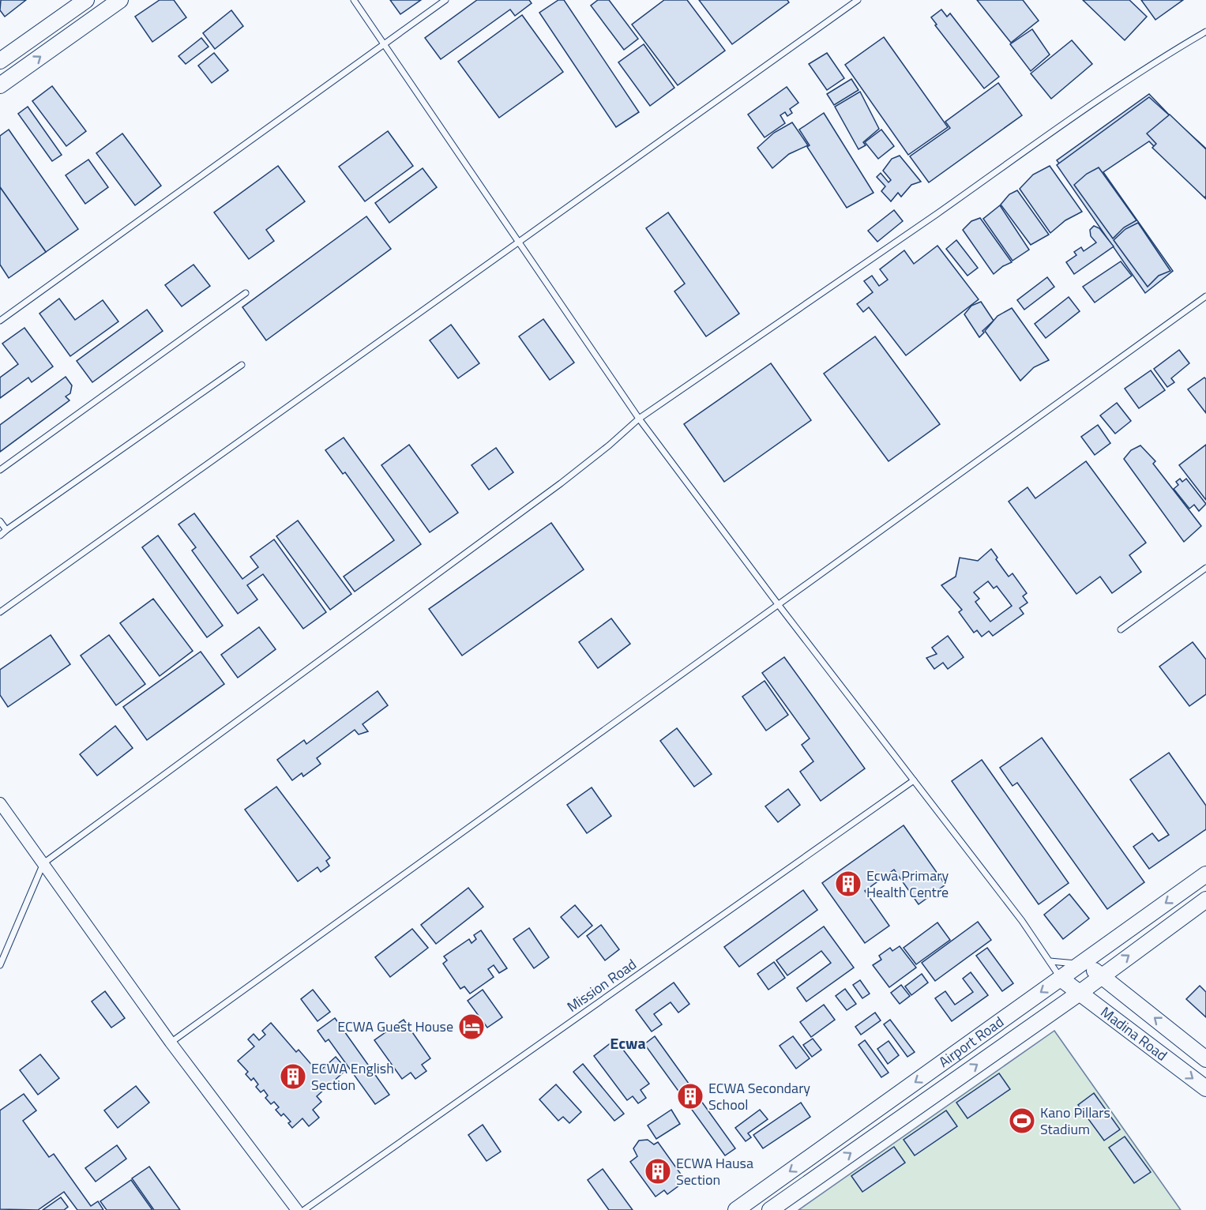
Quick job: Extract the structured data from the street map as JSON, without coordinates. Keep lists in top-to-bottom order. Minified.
{"streets":{"main road":["Madina Road","Airport Road"],"lane":["Mission Road"]},"crossings":[["Madina Road","Airport Road"]],"districts":["Ecwa"],"places":{"building":["Ecwa Primary Health Centre","ECWA English Section","ECWA Secondary School","ECWA Hausa Section"],"hotel":["ECWA Guest House"],"sports":["Kano Pillars Stadium"]}}
